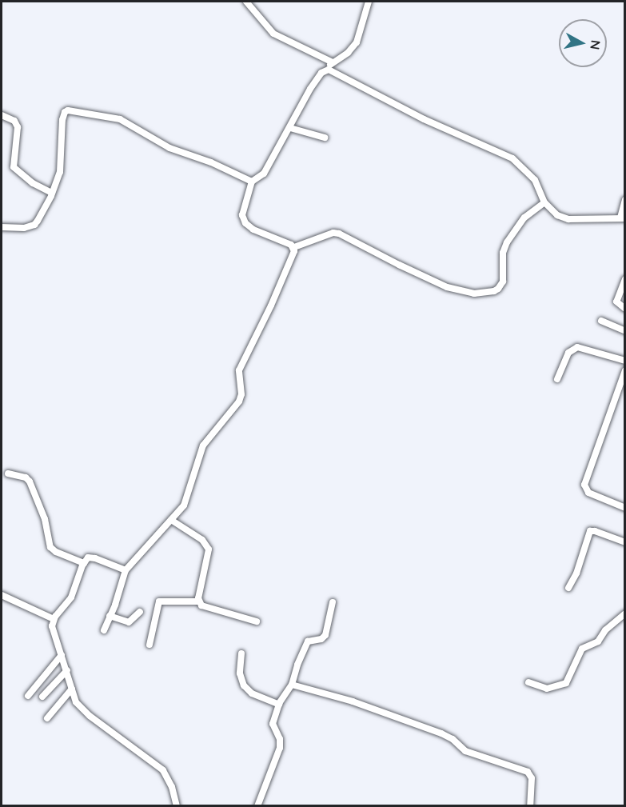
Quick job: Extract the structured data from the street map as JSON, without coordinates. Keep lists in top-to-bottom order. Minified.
{"north":"right"}
